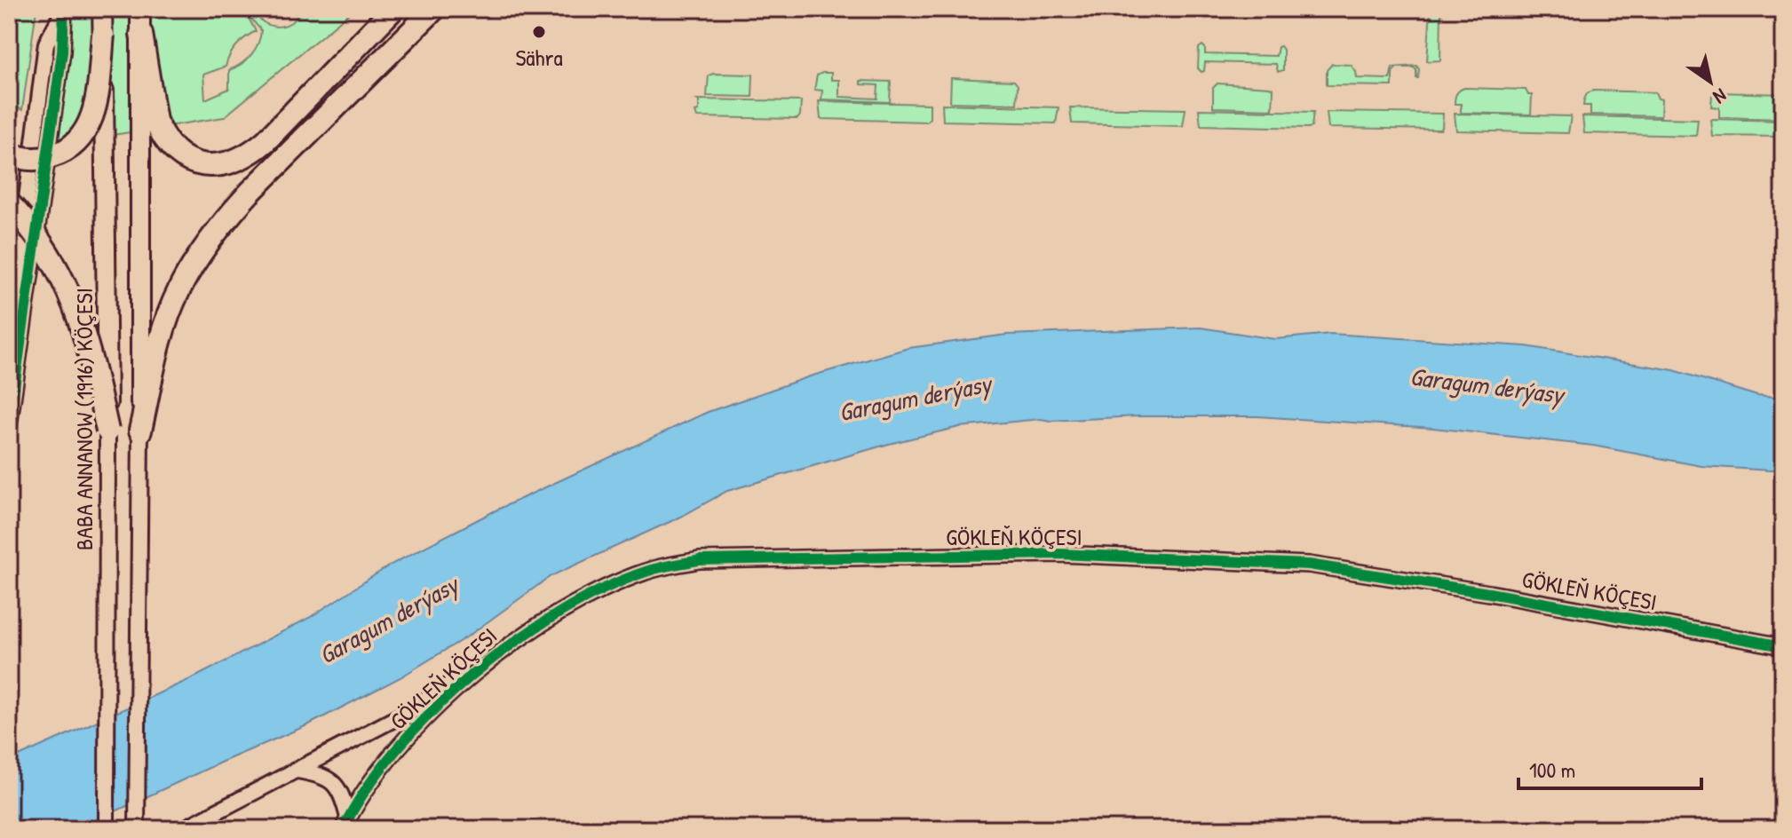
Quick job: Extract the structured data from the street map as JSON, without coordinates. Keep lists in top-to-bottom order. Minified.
{"streets":{"main road":["BABA ANNANOW (1916) KÖÇESI"],"street":["GÖKLEŇ KÖÇESI"]},"water":["Garagum derýasy"],"places":["Sähra"],"scale_bar":"100 m","north":"bottom right"}
